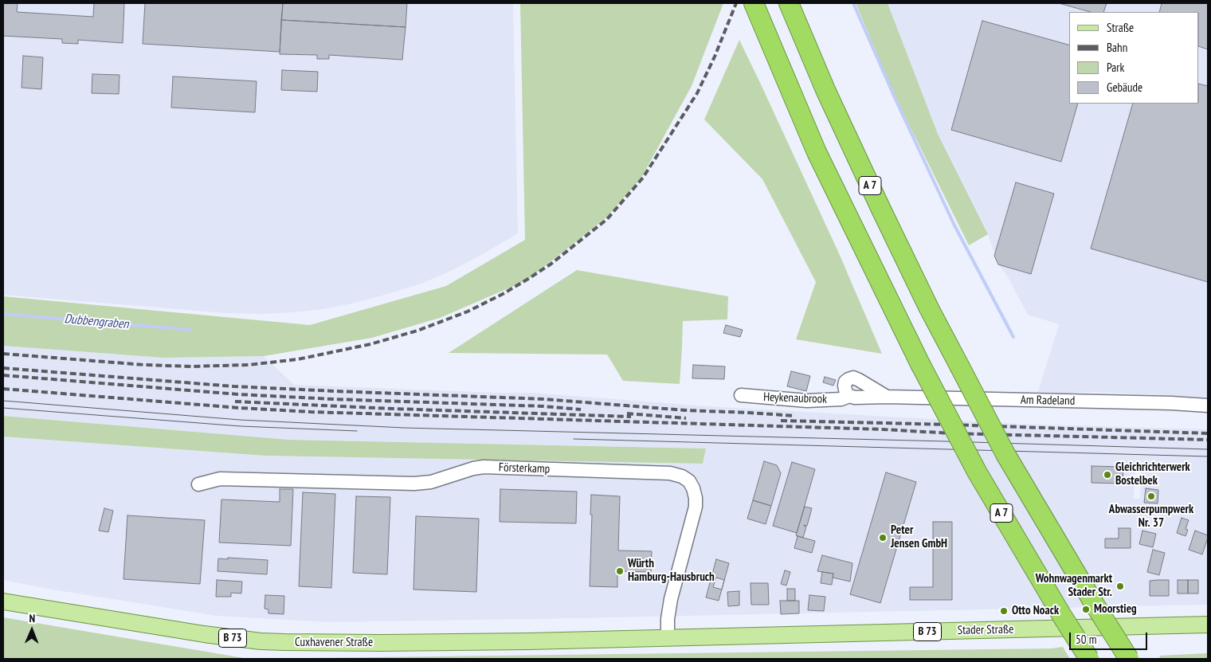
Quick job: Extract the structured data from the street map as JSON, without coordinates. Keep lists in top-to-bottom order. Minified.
{"streets":{"highway":["A 7"],"main road":["Stader Straße","B 73","Cuxhavener Straße"],"street":["Heykenaubrook","Am Radeland","Försterkamp"]},"crossings":[["Heykenaubrook","Am Radeland"],["Försterkamp","Stader Straße"],["Försterkamp","Cuxhavener Straße"],["Stader Straße","Cuxhavener Straße"]],"water":["Dubbengraben"],"places":["Gleichrichterwerk Bostelbek","Abwasserpumpwerk Nr. 37","Peter Jensen GmbH","Würth Hamburg-Hausbruch","Wohnwagenmarkt Stader Str.","Moorstieg","Otto Noack"],"legend":["Straße","Bahn","Park","Gebäude"],"scale_bar":"50 m","north":"top"}
